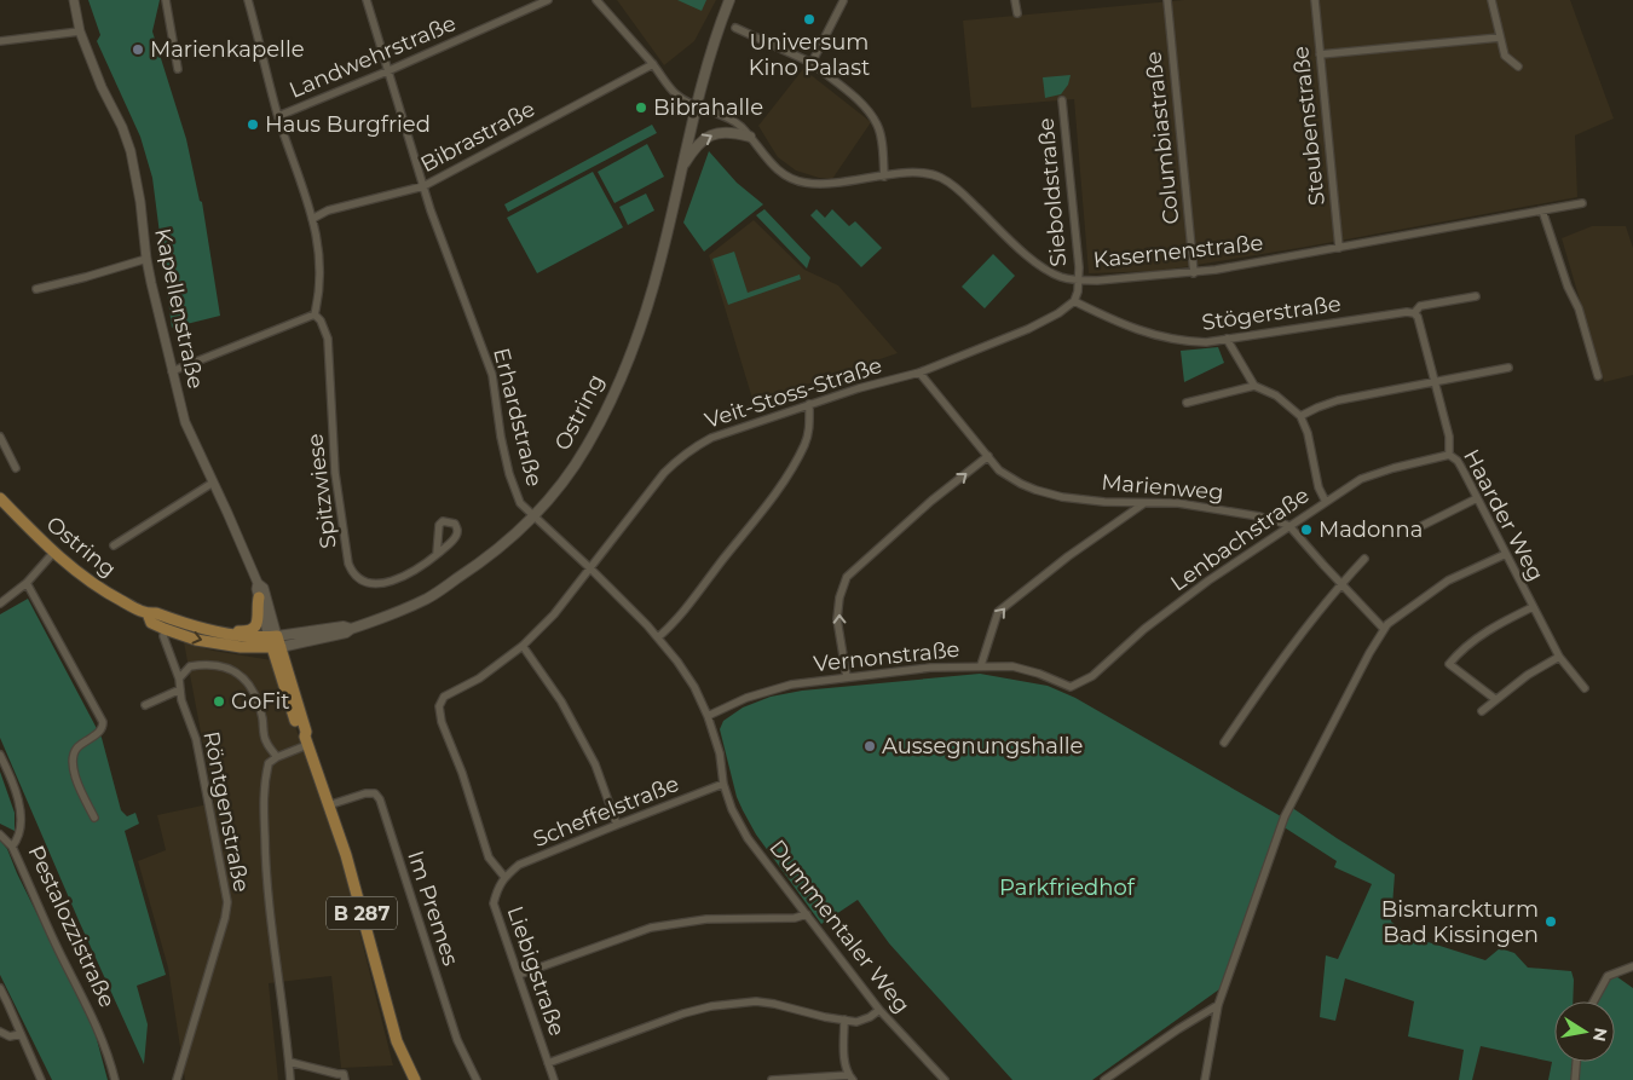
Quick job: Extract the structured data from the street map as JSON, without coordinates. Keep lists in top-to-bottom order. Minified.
{"streets":{"main road":["Ostring","B 287"],"street":["Landwehrstraße","Steubenstraße","Bibrastraße","Columbiastraße","Sieboldstraße","Kasernenstraße","Kapellenstraße","Stögerstraße","Veit-Stoss-Straße","Erhardstraße","Marienweg","Spitzwiese","Haarder Weg","Lenbachstraße","Vernonstraße","Röntgenstraße","Scheffelstraße","Im Premes","Pestalozzistraße","Dummentaler Weg","Liebigstraße"]},"crossings":[["Landwehrstraße","Erhardstraße"],["Steubenstraße","Kasernenstraße"],["Bibrastraße","Kasernenstraße"],["Bibrastraße","Erhardstraße"],["Columbiastraße","Kasernenstraße"],["Sieboldstraße","Kasernenstraße"],["Kasernenstraße","Ostring"],["Kapellenstraße","Ostring"],["Kapellenstraße","B 287"],["Stögerstraße","Haarder Weg"],["Veit-Stoss-Straße","Erhardstraße"],["Veit-Stoss-Straße","Liebigstraße"],["Ostring","Erhardstraße"],["Ostring","Röntgenstraße"],["Ostring","B 287"],["Erhardstraße","Vernonstraße"],["Erhardstraße","Dummentaler Weg"],["Marienweg","Lenbachstraße"],["Haarder Weg","Lenbachstraße"],["Lenbachstraße","Vernonstraße"],["Vernonstraße","Dummentaler Weg"],["Scheffelstraße","Dummentaler Weg"],["Scheffelstraße","Liebigstraße"],["Im Premes","B 287"]],"parks":["Parkfriedhof"],"places":["Universum Kino Palast","Marienkapelle","Bibrahalle","Haus Burgfried","Madonna","GoFit","Aussegnungshalle","Bismarckturm Bad Kissingen"],"north":"right"}
